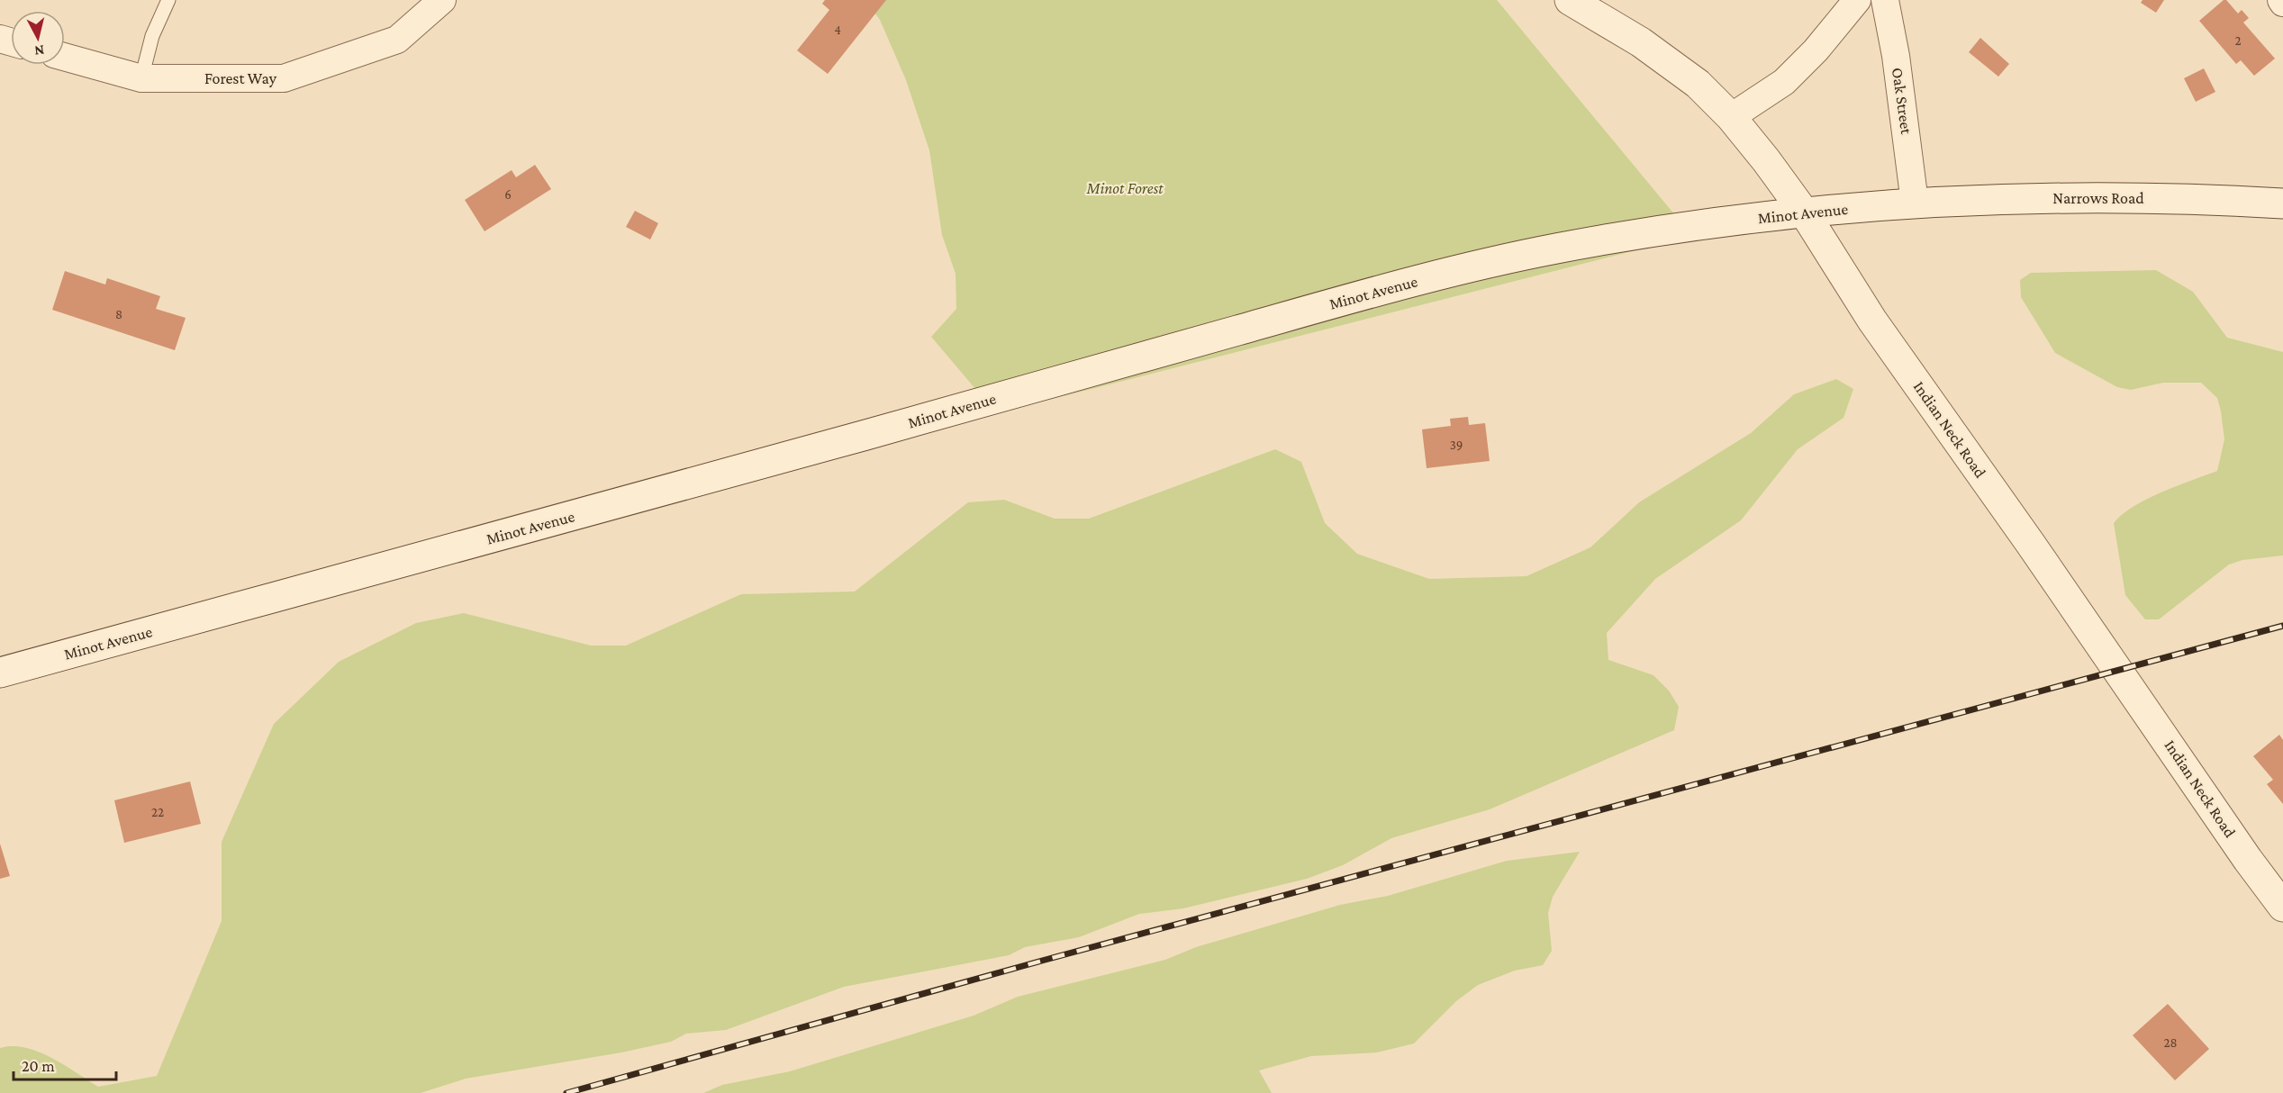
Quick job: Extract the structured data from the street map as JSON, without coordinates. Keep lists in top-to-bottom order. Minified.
{"streets":{"main road":["Narrows Road","Minot Avenue","Indian Neck Road"],"street":["Forest Way","Oak Street"]},"crossings":[["Oak Street","Narrows Road"],["Oak Street","Minot Avenue"],["Narrows Road","Minot Avenue"],["Minot Avenue","Indian Neck Road"]],"parks":["Minot Forest"],"house_numbers":["4","2","6","8","39","22","28"],"scale_bar":"20 m","north":"bottom"}
